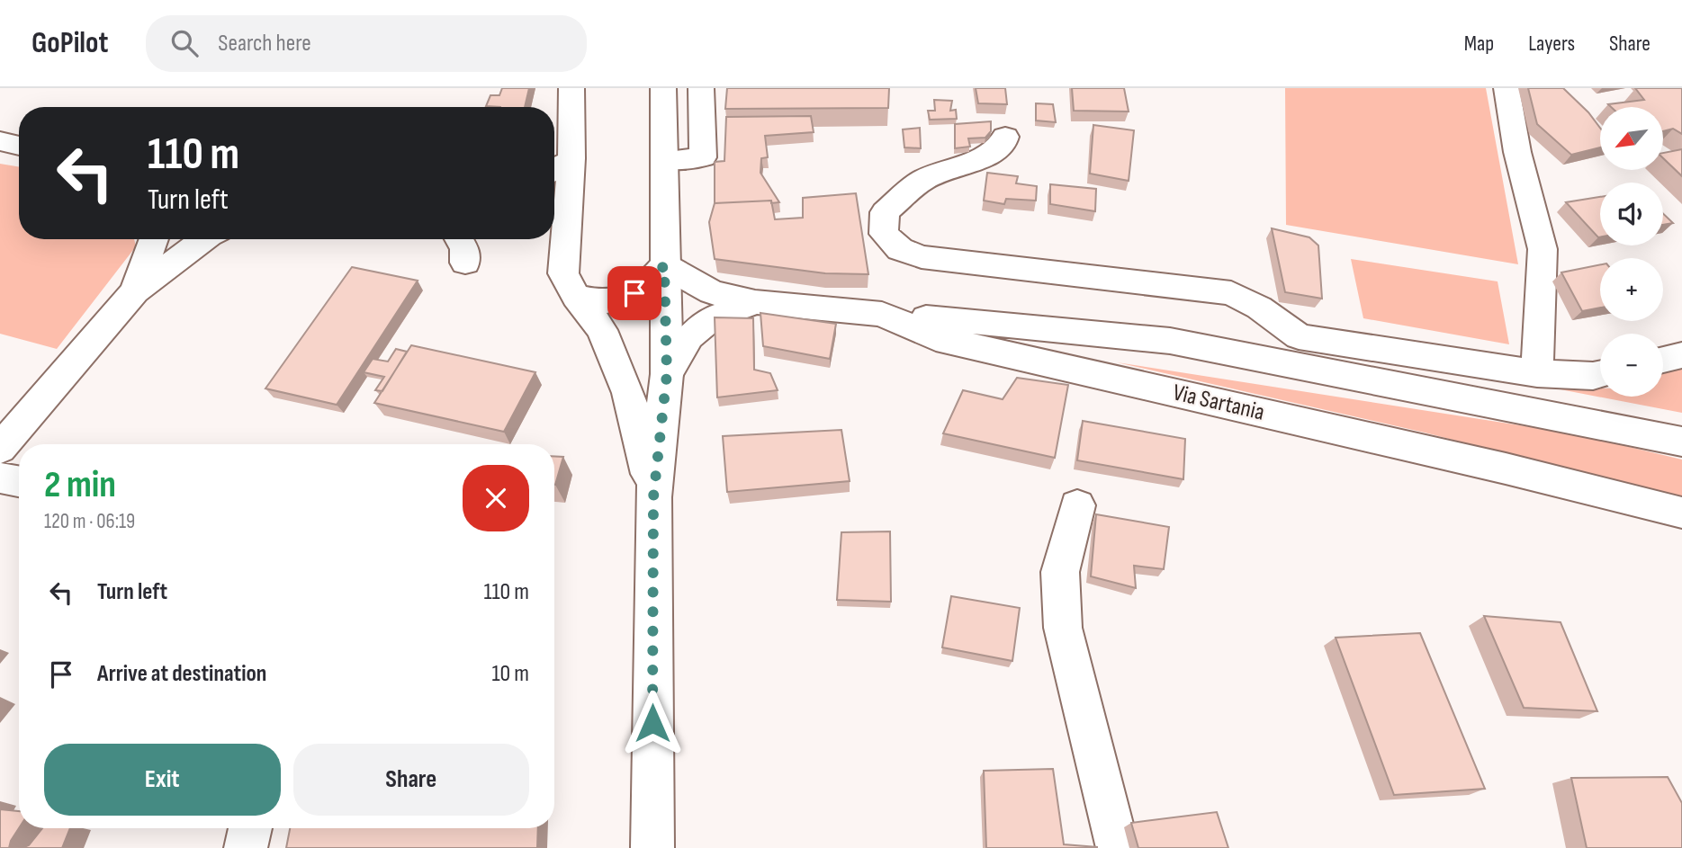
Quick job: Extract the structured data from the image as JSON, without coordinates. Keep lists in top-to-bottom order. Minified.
{"streets":{"street":["Via Sartania"]},"north":"bottom left","page":{"header":"GoPilot","search":"Search here","nav":["Map","Layers","Share"],"map_buttons":["+","−"],"turn":["110 m","Turn left"],"heading":["2 min","120 m · 06:19"],"list":[{"name":"Turn left","value":"110 m"},{"name":"Arrive at destination","value":"10 m"}],"buttons":["Exit","Share"]}}
